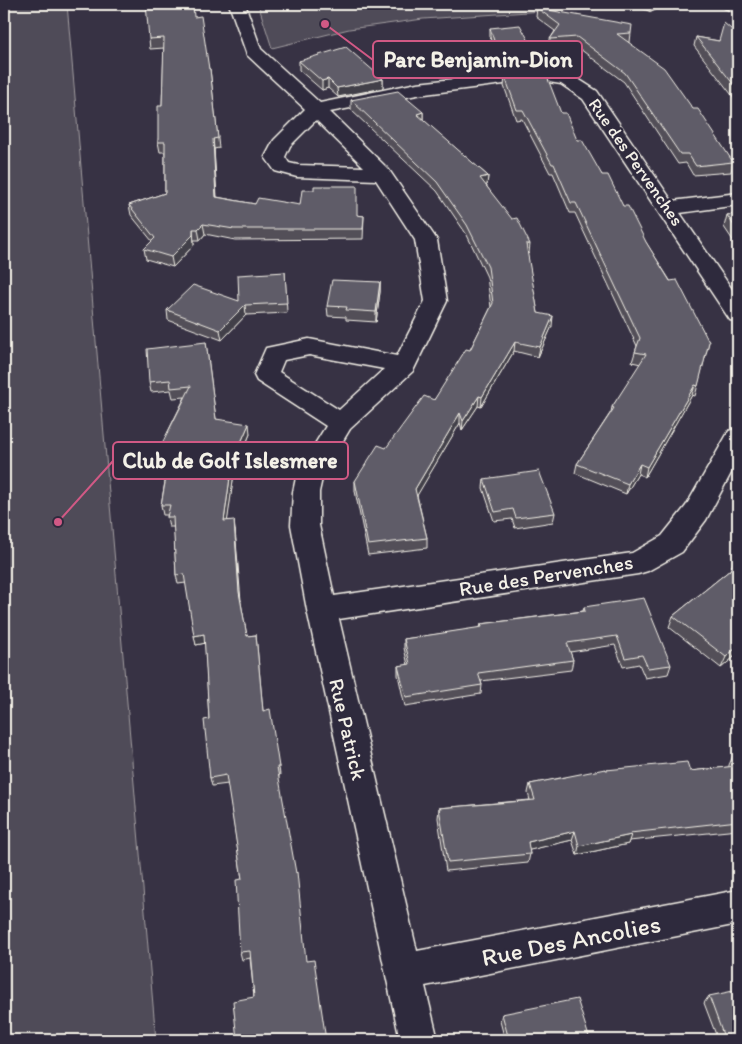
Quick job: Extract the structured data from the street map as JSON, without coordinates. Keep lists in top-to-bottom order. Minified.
{"streets":{"street":["Rue des Pervenches","Rue Patrick","Rue Des Ancolies"]},"crossings":[["Rue des Pervenches","Rue Patrick"],["Rue Patrick","Rue Des Ancolies"]],"places":["Parc Benjamin-Dion","Club de Golf Islesmere"]}
